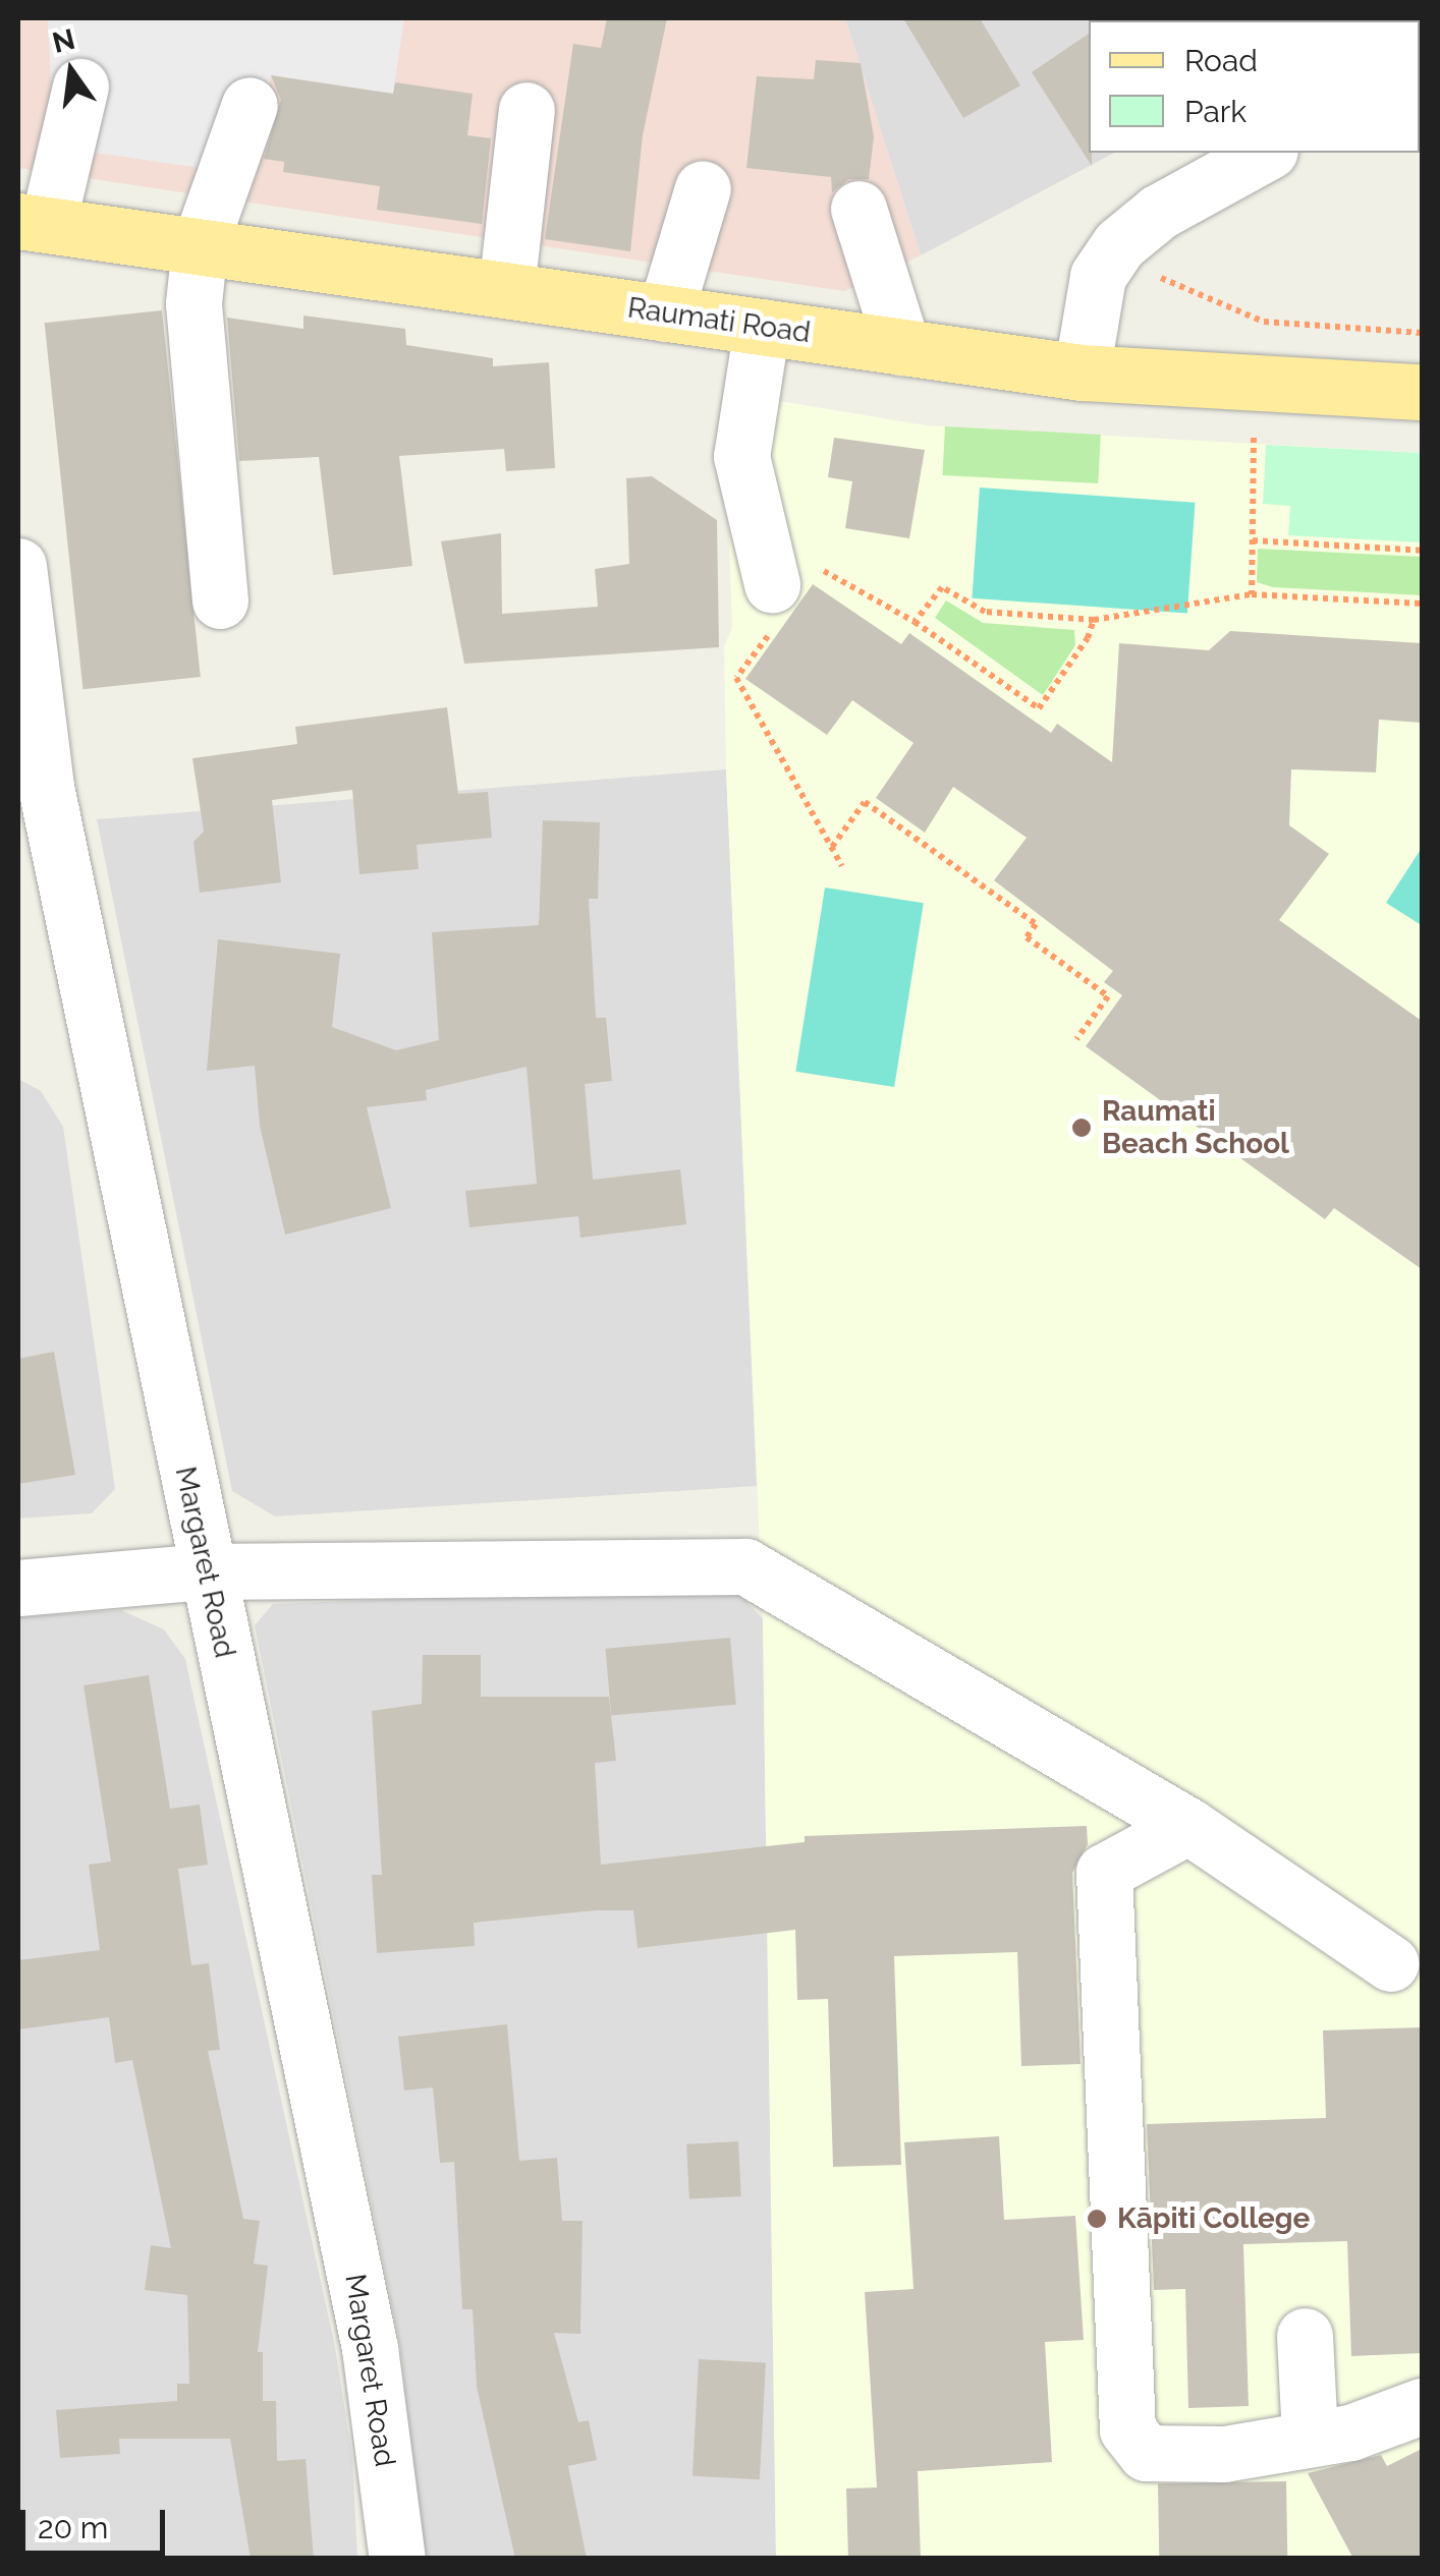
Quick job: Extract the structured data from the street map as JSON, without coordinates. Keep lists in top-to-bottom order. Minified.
{"streets":{"main road":["Raumati Road"],"street":["Margaret Road"]},"places":["Raumati Beach School","Kāpiti College"],"legend":["Road","Park"],"scale_bar":"20 m","north":"top"}
